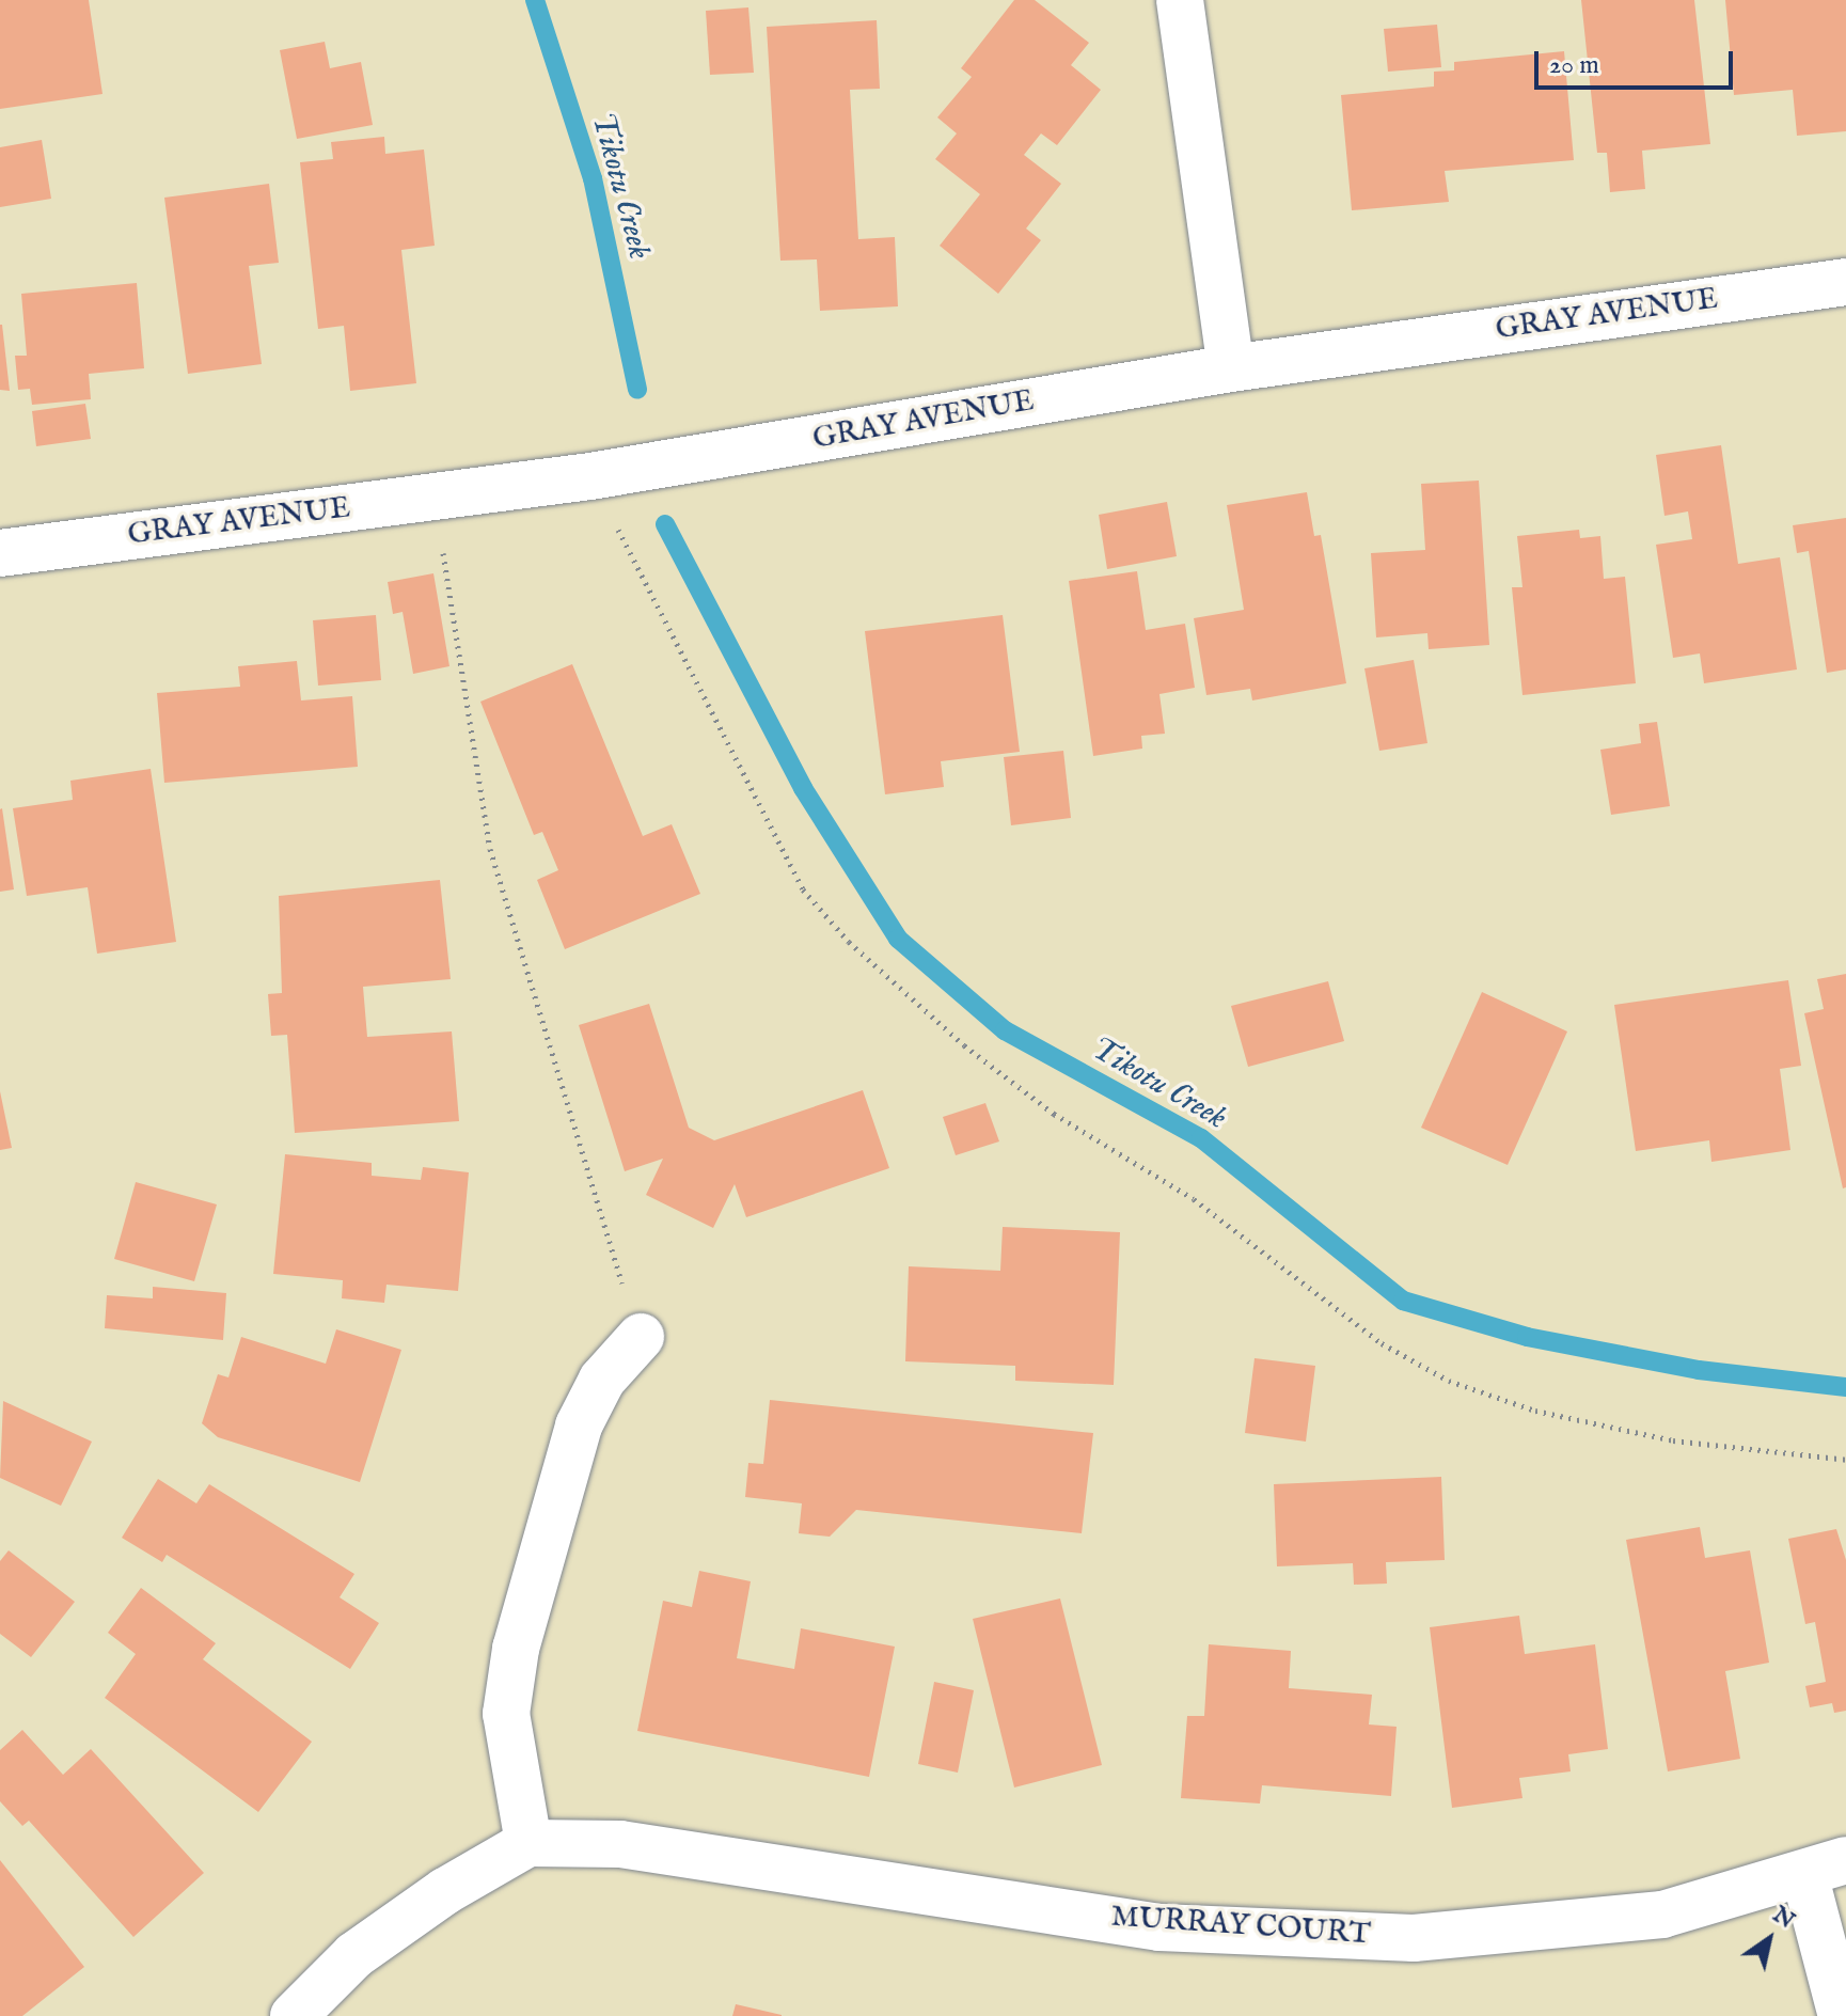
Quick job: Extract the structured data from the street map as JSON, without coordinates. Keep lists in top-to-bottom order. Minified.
{"streets":{"street":["GRAY AVENUE","MURRAY COURT"]},"water":["Tikotu Creek"],"scale_bar":"20 m","north":"top right"}
